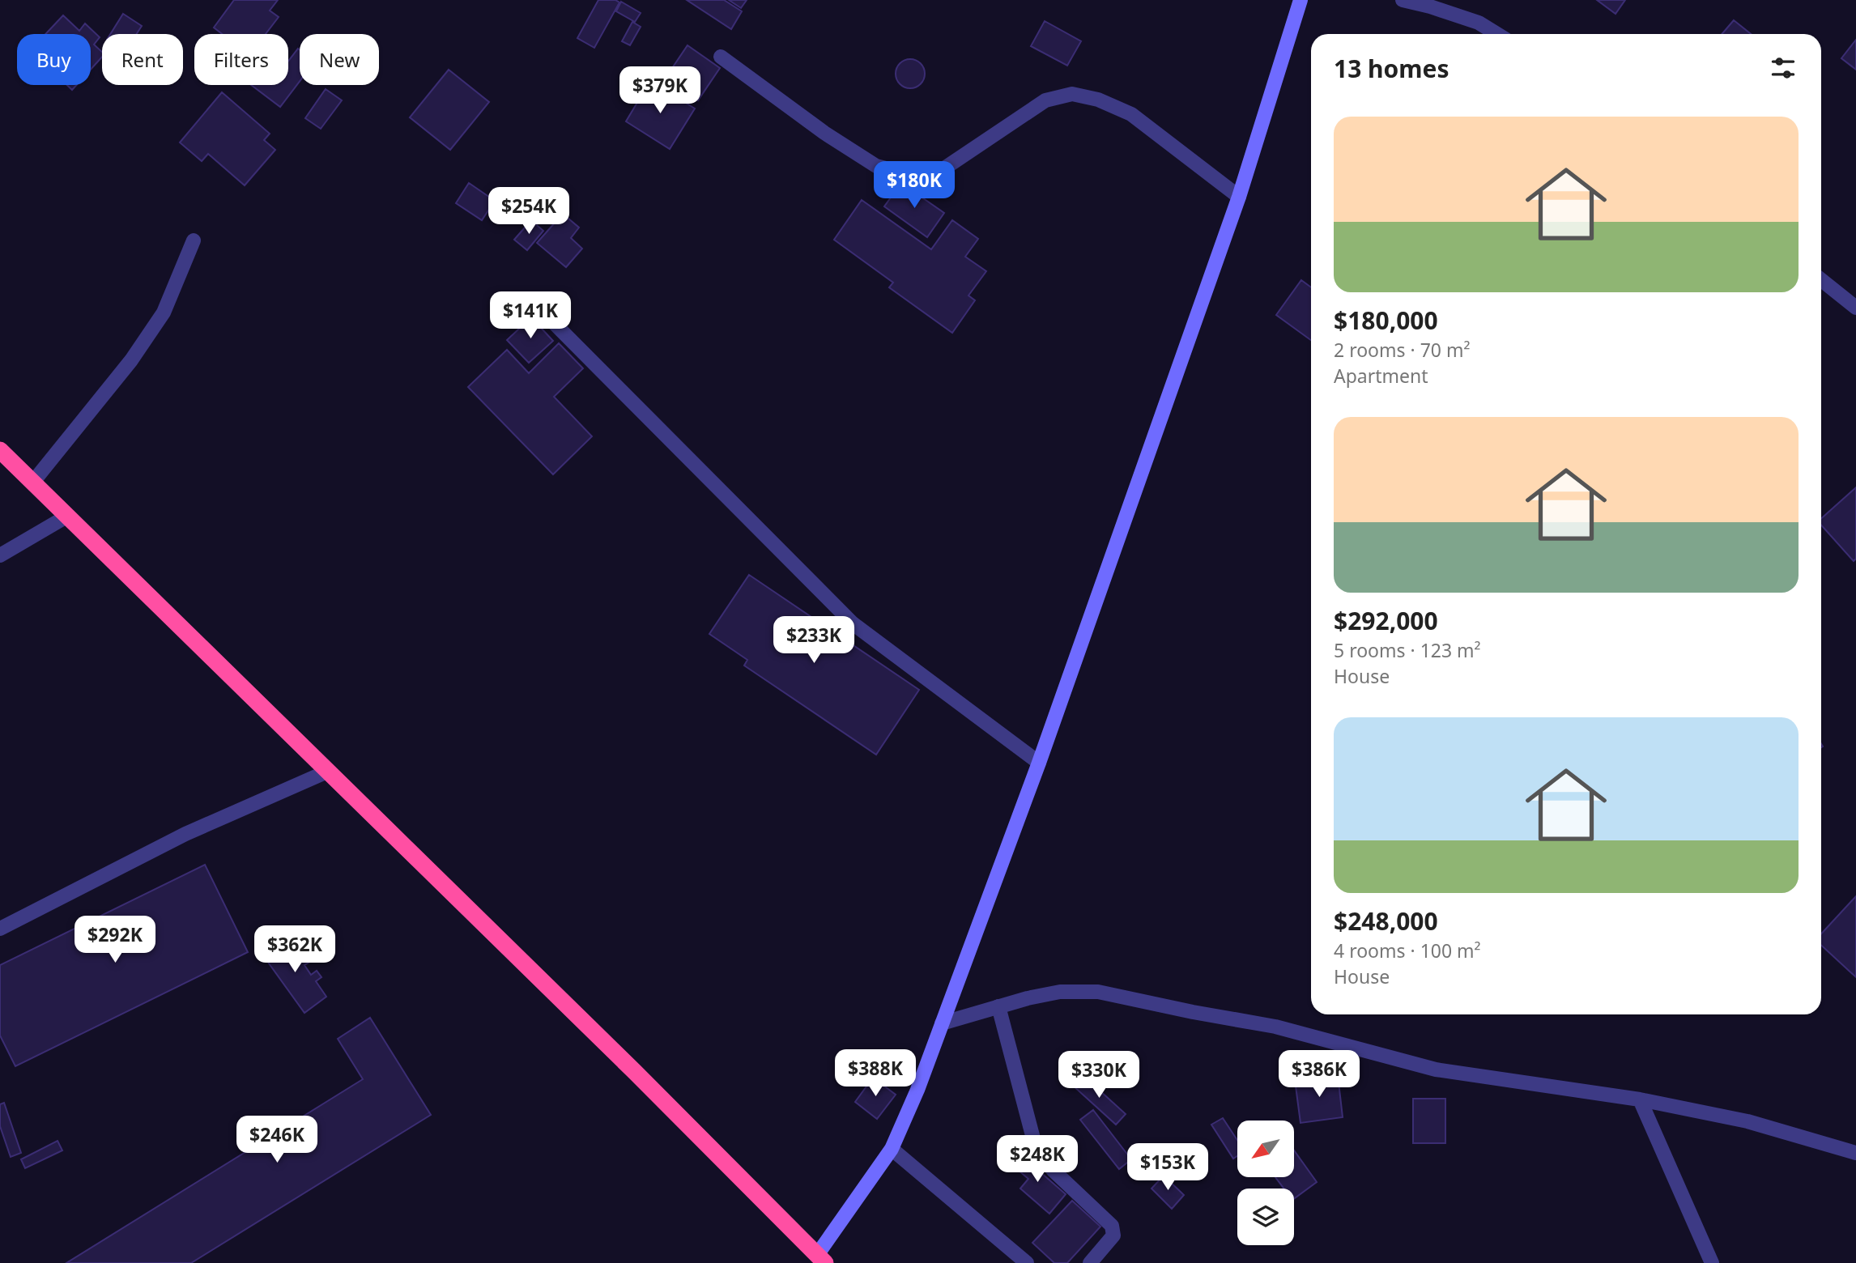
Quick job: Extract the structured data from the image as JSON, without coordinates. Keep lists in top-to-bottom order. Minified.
{"north":"bottom left","page":{"chip":["Buy","Rent","Filters","New"],"heading":"13 homes","price":["$379K","$180K","$254K","$141K","$233K","$292K","$362K","$388K","$386K","$330K","$246K","$248K","$153K"],"list":[{"name":"$180,000","note":"2 rooms · 70 m² · Apartment"},{"name":"$292,000","note":"5 rooms · 123 m² · House"},{"name":"$248,000","note":"4 rooms · 100 m² · House"}]}}
